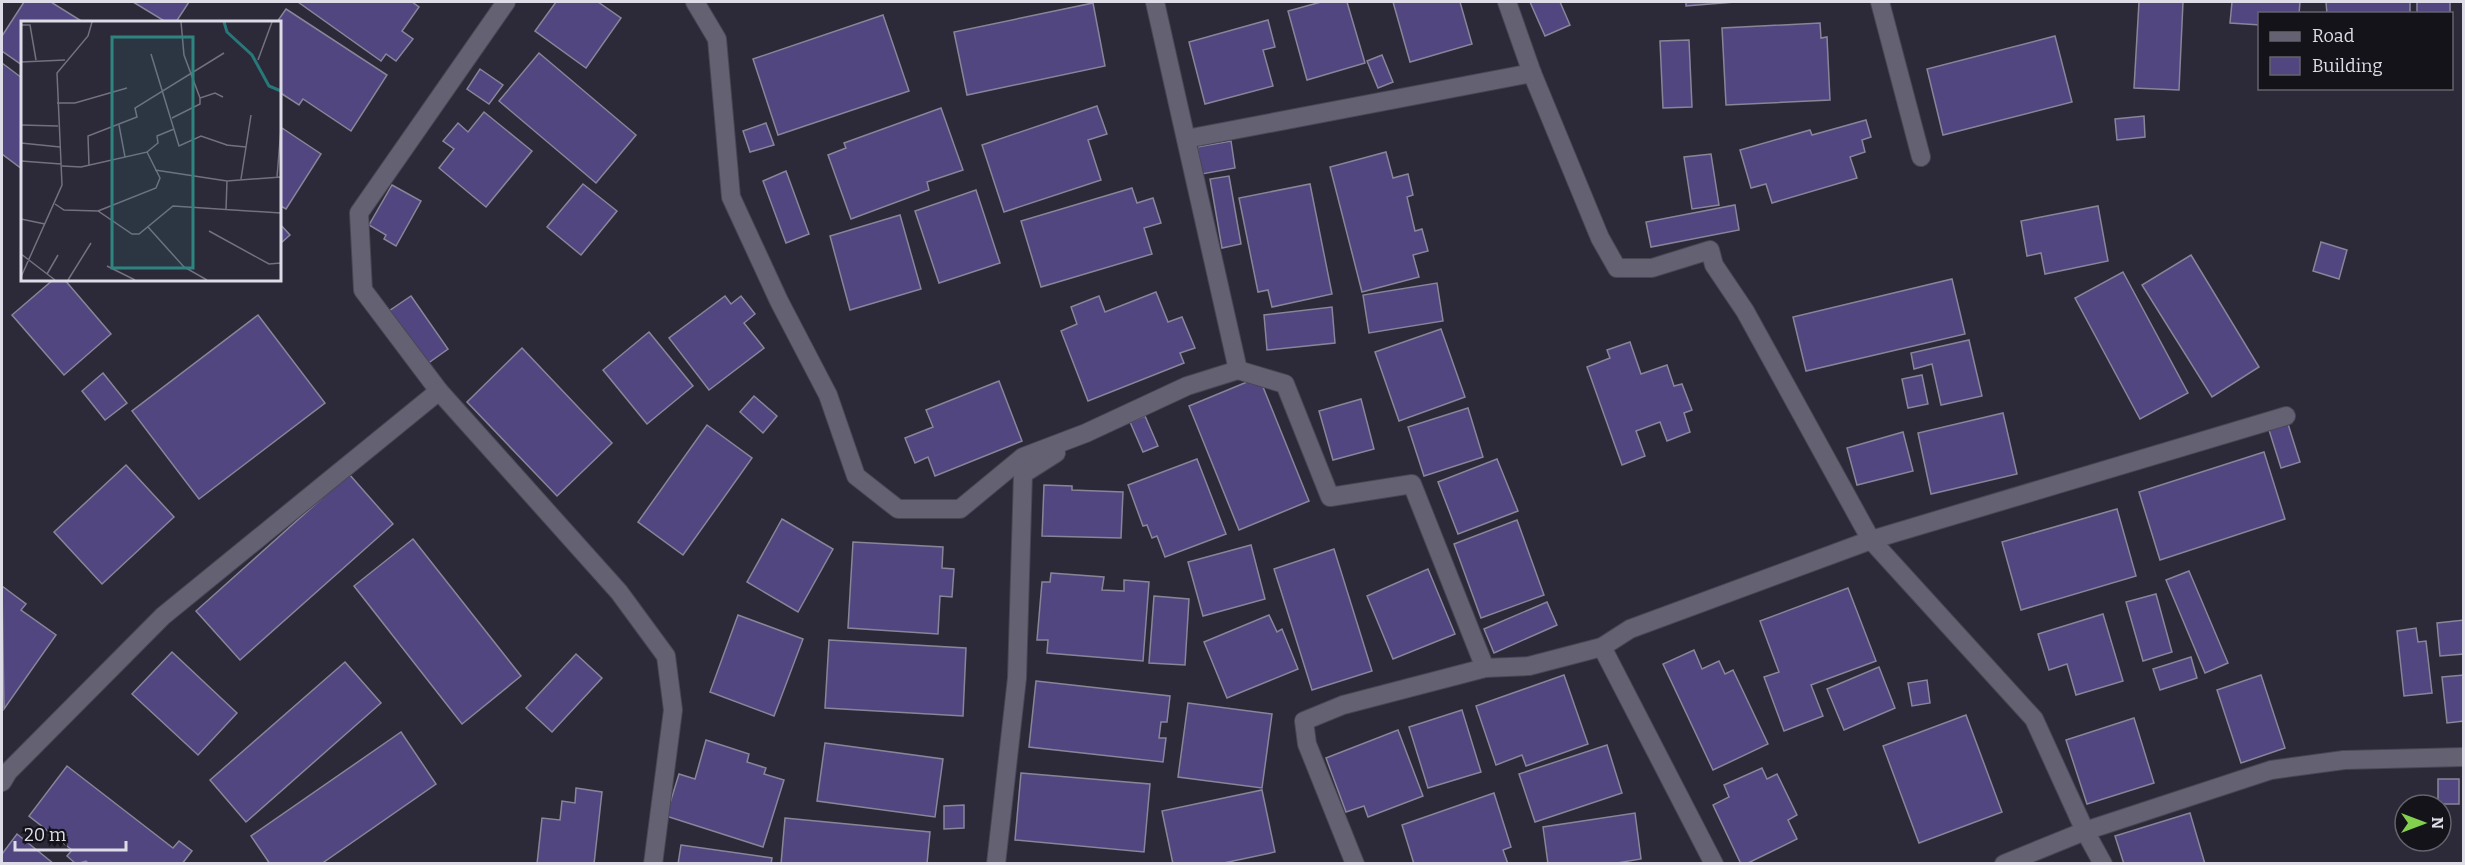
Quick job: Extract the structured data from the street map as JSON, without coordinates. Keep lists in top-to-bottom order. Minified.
{"legend":["Road","Building"],"scale_bar":"20 m","north":"right"}
